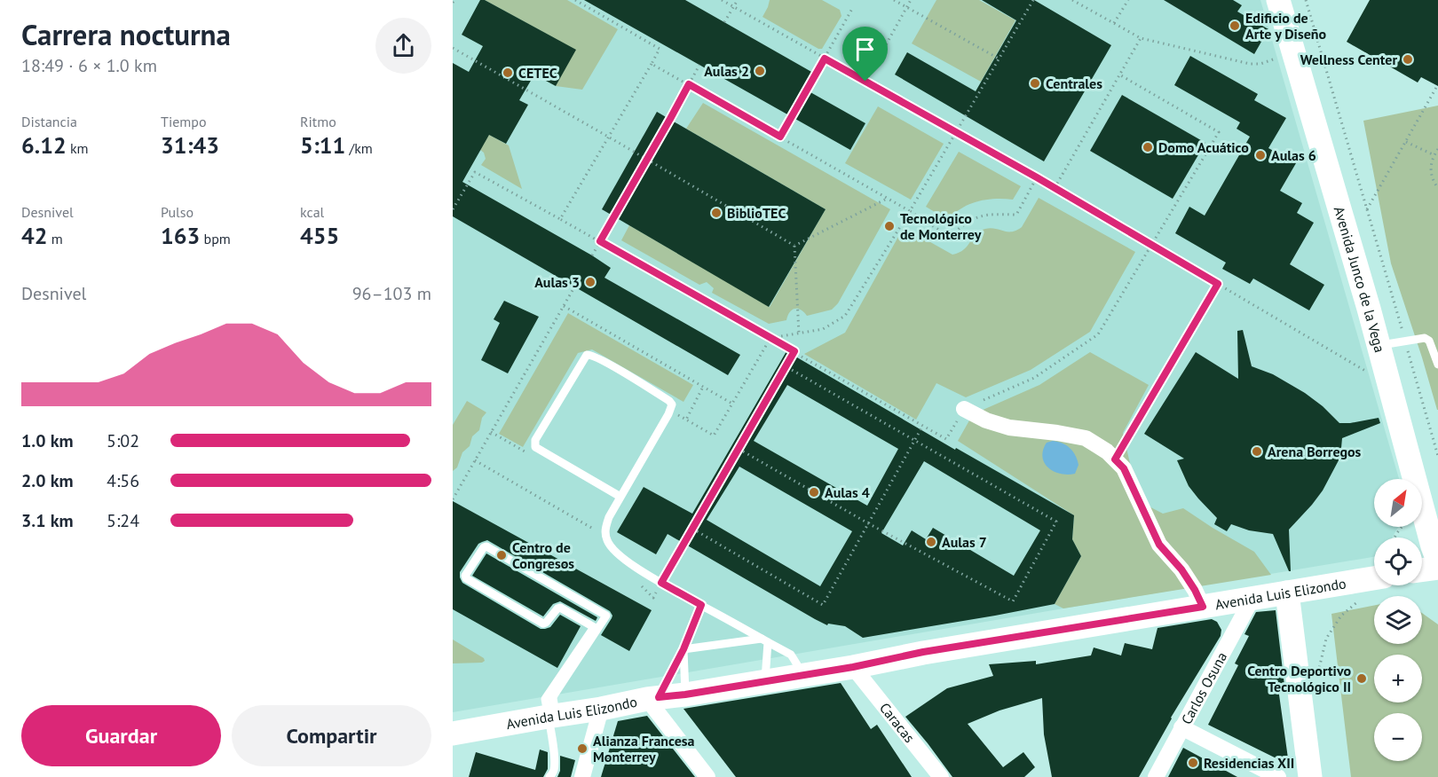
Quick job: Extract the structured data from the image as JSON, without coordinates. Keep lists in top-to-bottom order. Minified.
{"streets":{"street":["Avenida Junco de la Vega","Avenida Luis Elizondo","Carlos Osuna","Caracas"]},"crossings":[["Avenida Luis Elizondo","Carlos Osuna"],["Avenida Luis Elizondo","Caracas"]],"places":["Edificio de Arte y Diseño","Wellness Center","Aulas 2","CETEC","Centrales","Domo Acuático","Aulas 6","BiblioTEC","Tecnológico de Monterrey","Aulas 3","Arena Borregos","Aulas 4","Aulas 7","Centro de Congresos","Centro Deportivo Tecnológico II","Alianza Francesa Monterrey","Residencias XII"],"north":"top right","page":{"heading":["Carrera nocturna","18:49 · 6 × 1.0 km"],"stats":[["Distancia","6.12 km"],["Tiempo","31:43"],["Ritmo","5:11 /km"],["Desnivel","42 m"],["Pulso","163 bpm"],["kcal","455"]],"chart":["Desnivel","96–103 m"],"list":[{"name":"1.0 km","note":"5:02"},{"name":"2.0 km","note":"4:56"},{"name":"3.1 km","note":"5:24"}],"map_buttons":["+","−"],"buttons":["Guardar","Compartir"]}}
